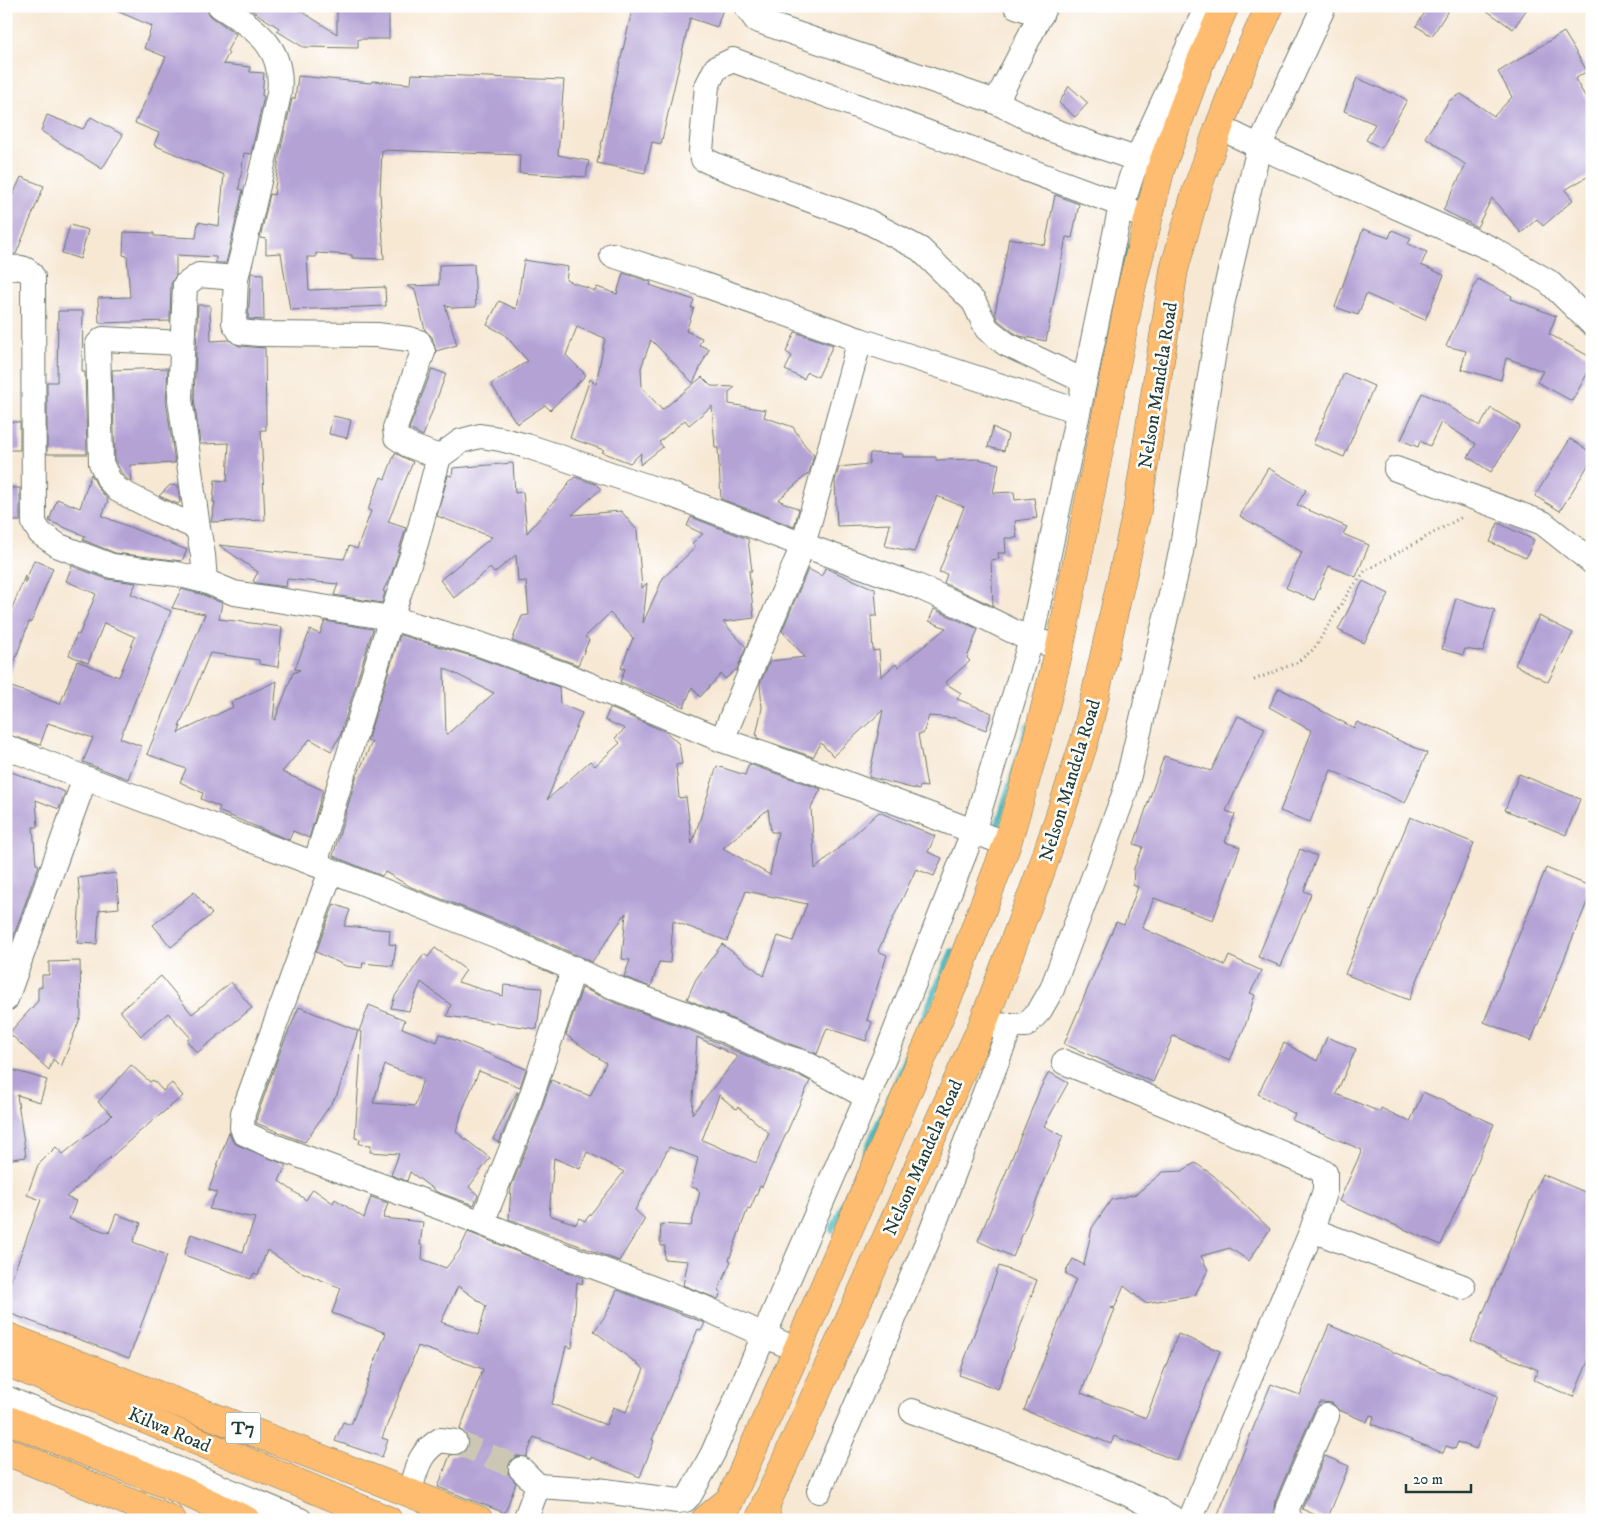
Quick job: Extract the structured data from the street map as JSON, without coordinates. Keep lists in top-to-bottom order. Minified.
{"streets":{"main road":["Nelson Mandela Road","T7","Kilwa Road"]},"scale_bar":"20 m"}
